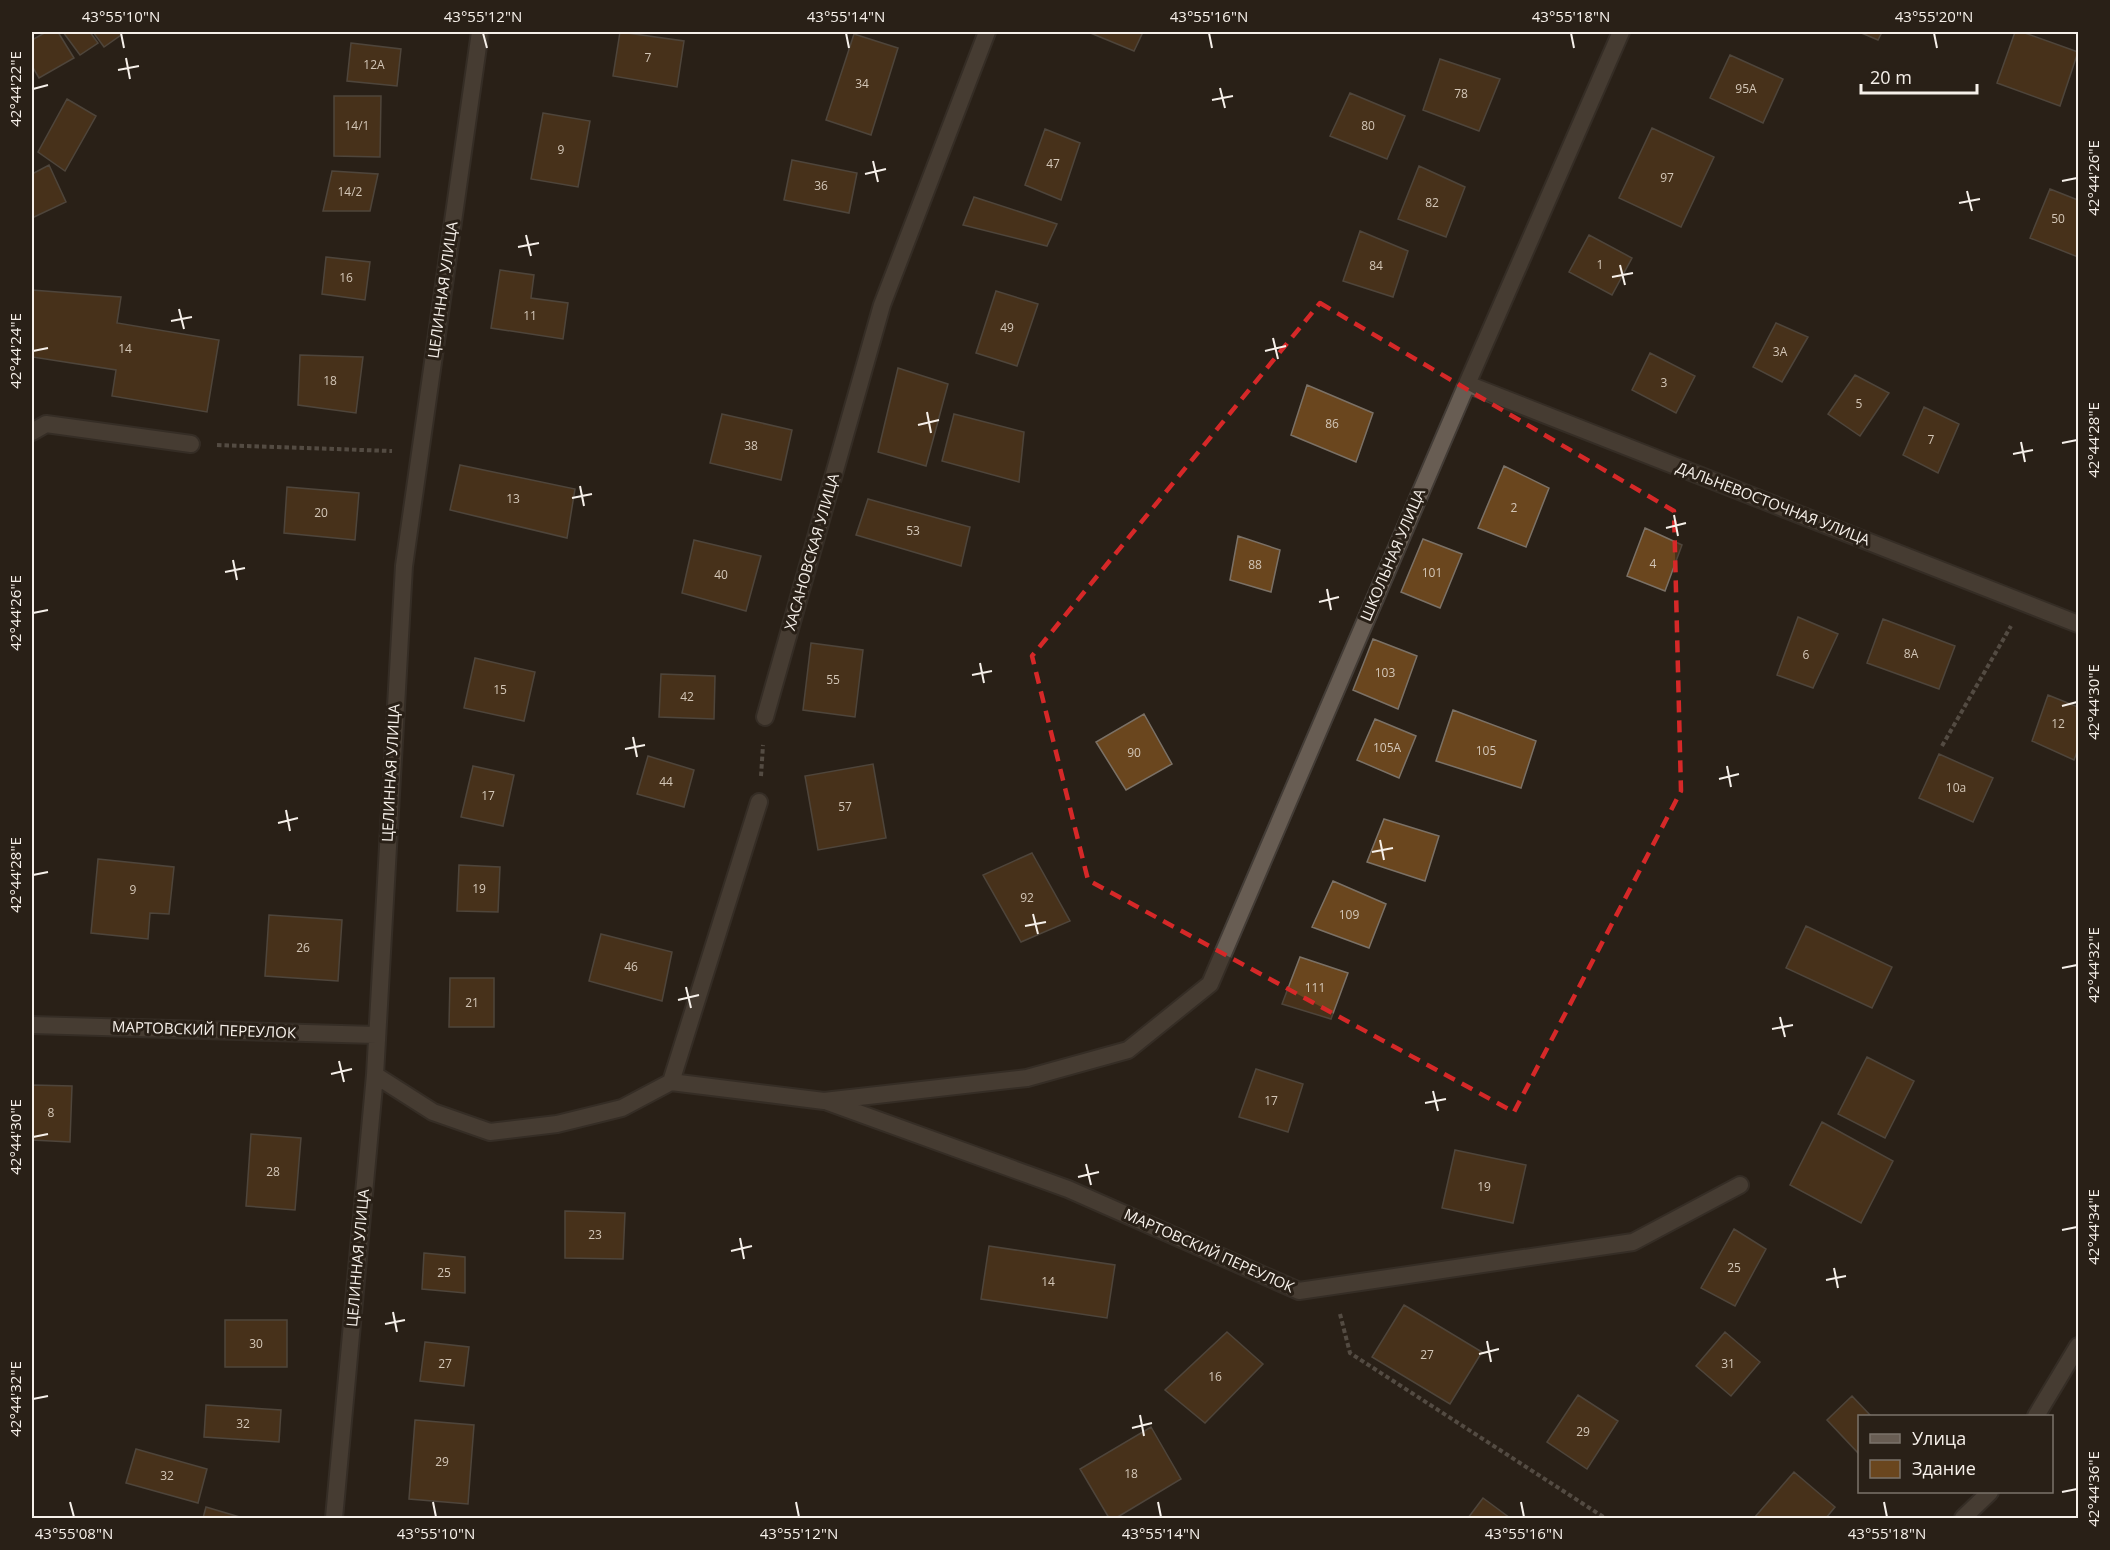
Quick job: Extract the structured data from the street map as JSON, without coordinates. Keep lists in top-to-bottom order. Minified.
{"streets":{"street":["ЦЕЛИННАЯ УЛИЦА","ДАЛЬНЕВОСТОЧНАЯ УЛИЦА","ХАСАНОВСКАЯ УЛИЦА","ШКОЛЬНАЯ УЛИЦА","МАРТОВСКИЙ ПЕРЕУЛОК"]},"crossings":[["ЦЕЛИННАЯ УЛИЦА","МАРТОВСКИЙ ПЕРЕУЛОК"],["ДАЛЬНЕВОСТОЧНАЯ УЛИЦА","ШКОЛЬНАЯ УЛИЦА"],["ШКОЛЬНАЯ УЛИЦА","МАРТОВСКИЙ ПЕРЕУЛОК"]],"house_numbers":["7","12А","34","95А","78","14/1","80","9","47","97","36","14/2","82","50","1","84","16","11","49","14","3А","18","3","5","86","7","38","13","2","20","53","4","88","101","40","8А","6","103","55","15","42","12","105А","105","90","44","10а","17","57","19","9","92","109","26","46","111","21","17","8","28","19","23","25","25","14","30","27","27","31","16","32","29","29","18","32"],"legend":["Улица","Здание"],"scale_bar":"20 m","coordinates":["43°55'10\"N","43°55'12\"N","43°55'14\"N","43°55'16\"N","43°55'18\"N","43°55'20\"N","42°44'22\"E","42°44'26\"E","42°44'24\"E","42°44'28\"E","42°44'30\"E","42°44'32\"E","42°44'34\"E","42°44'36\"E","43°55'08\"N"]}
